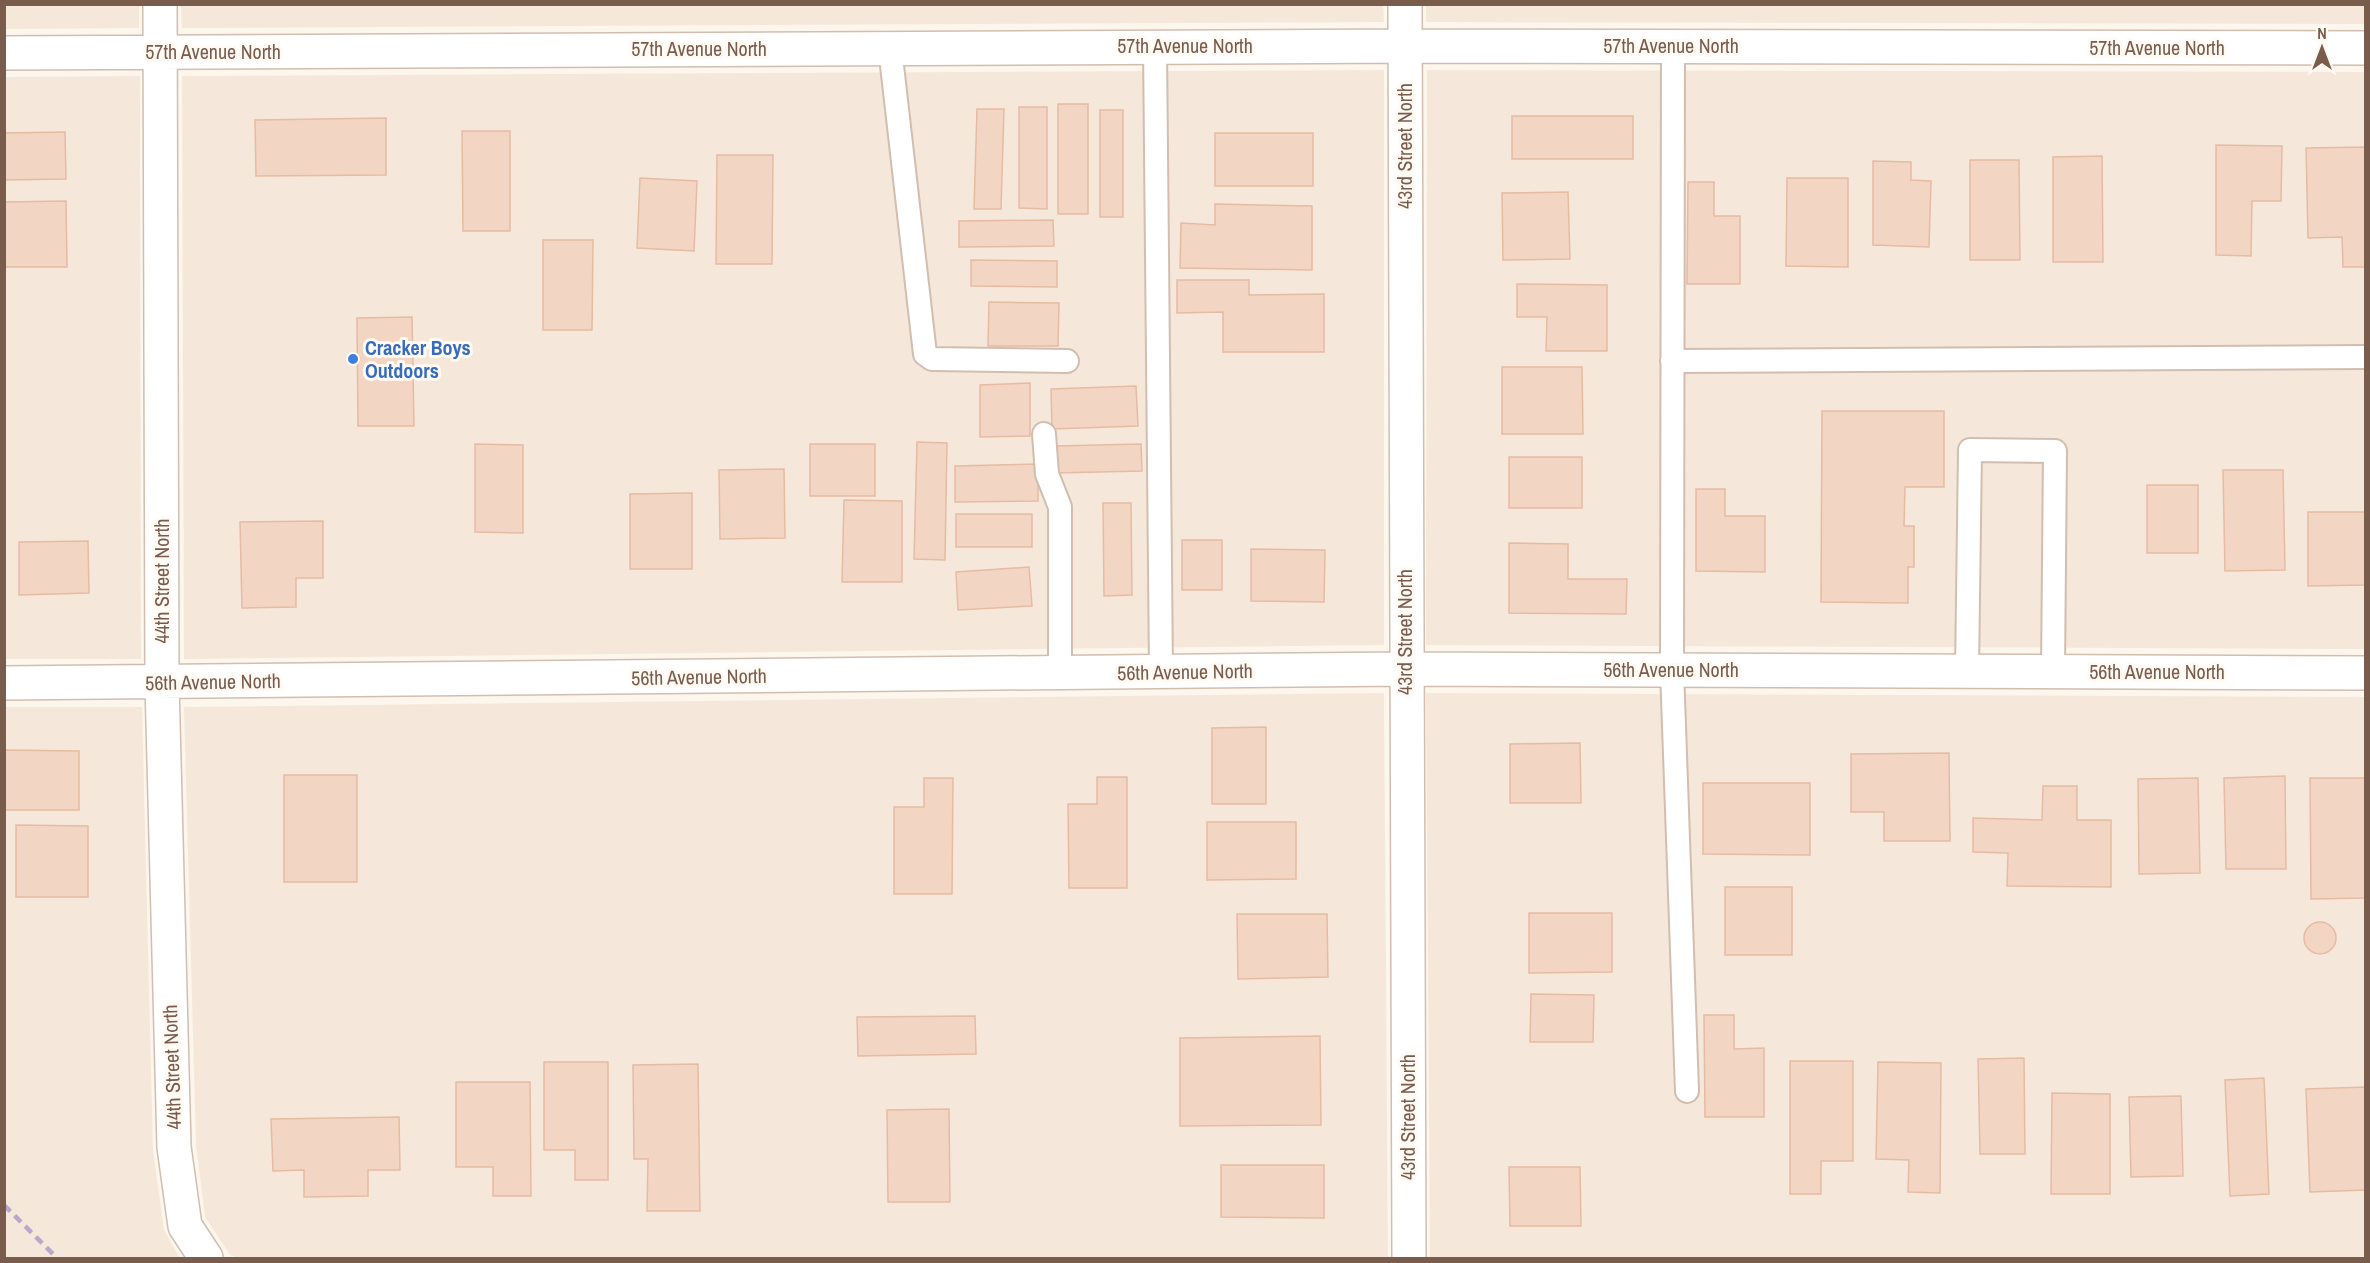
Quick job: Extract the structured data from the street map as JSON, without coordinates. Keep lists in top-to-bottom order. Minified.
{"streets":{"street":["57th Avenue North","43rd Street North","44th Street North","56th Avenue North"]},"crossings":[["57th Avenue North","43rd Street North"],["57th Avenue North","44th Street North"],["43rd Street North","56th Avenue North"],["44th Street North","56th Avenue North"]],"places":["Cracker Boys Outdoors"],"north":"top"}
